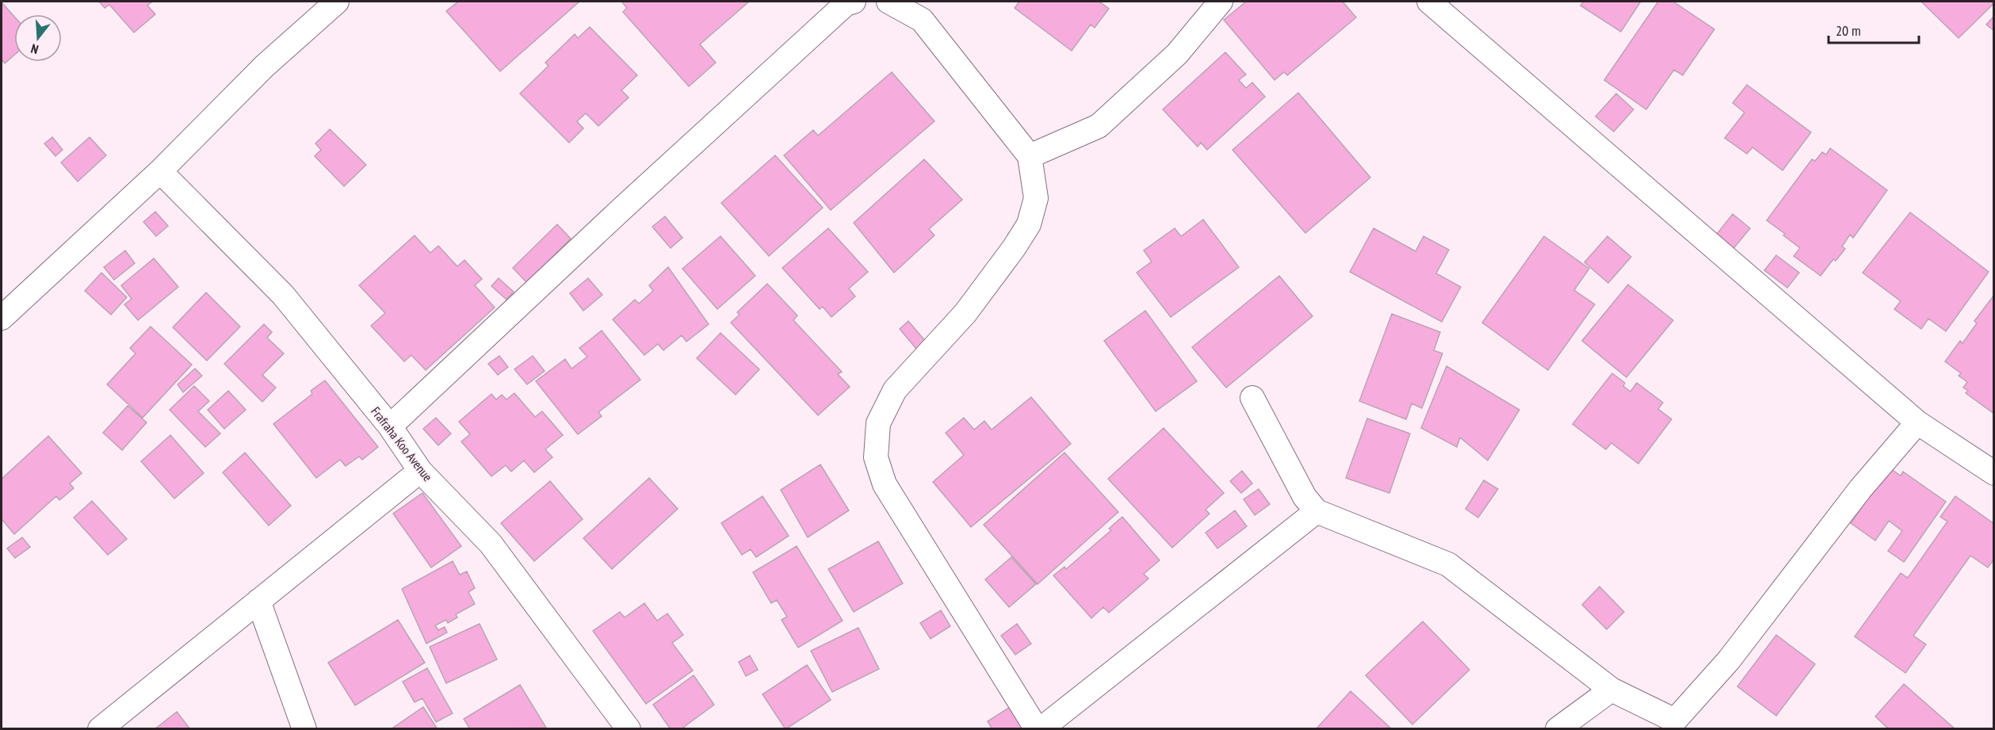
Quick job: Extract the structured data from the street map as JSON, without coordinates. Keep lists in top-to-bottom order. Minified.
{"streets":{"street":["Frafraha Koo Avenue"]},"scale_bar":"20 m","north":"bottom"}
